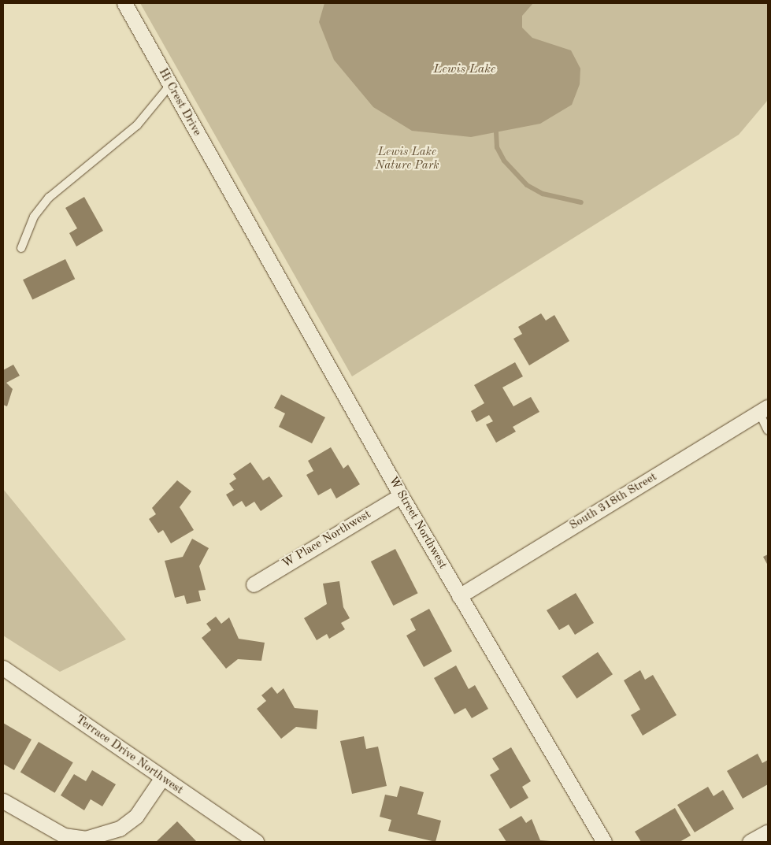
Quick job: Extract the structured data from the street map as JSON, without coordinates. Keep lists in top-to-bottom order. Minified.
{"streets":{"street":["Hi Crest Drive","South 318th Street","W Street Northwest","W Place Northwest","Terrace Drive Northwest"]},"crossings":[["Hi Crest Drive","W Street Northwest"],["South 318th Street","W Street Northwest"],["W Street Northwest","W Place Northwest"]],"water":["Lewis Lake"],"parks":["Lewis Lake Nature Park"]}
